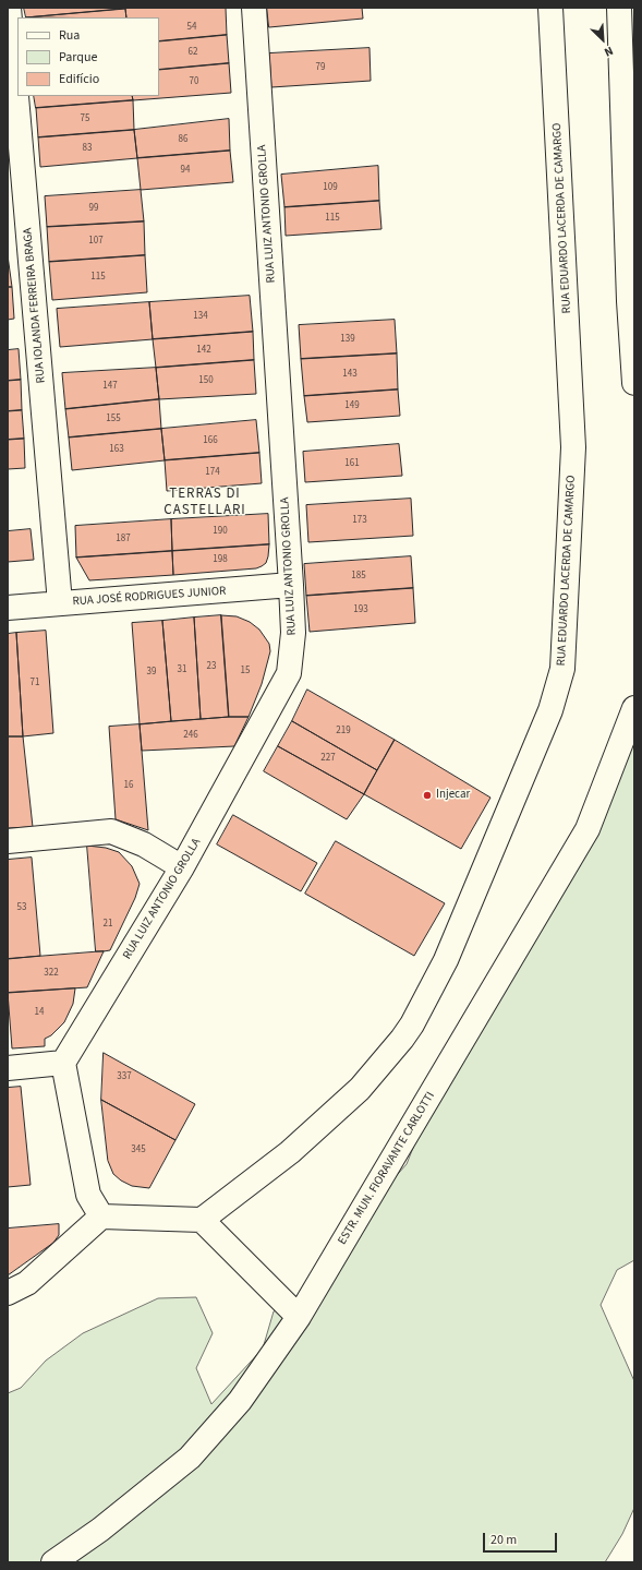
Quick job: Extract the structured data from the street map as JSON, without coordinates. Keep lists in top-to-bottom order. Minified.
{"streets":{"street":["RUA LUIZ ANTONIO GROLLA","RUA EDUARDO LACERDA DE CAMARGO","RUA IOLANDA FERREIRA BRAGA","RUA JOSÉ RODRIGUES JUNIOR","ESTR. MUN. FIORAVANTE CARLOTTI"]},"crossings":[["RUA LUIZ ANTONIO GROLLA","RUA JOSÉ RODRIGUES JUNIOR"],["RUA IOLANDA FERREIRA BRAGA","RUA JOSÉ RODRIGUES JUNIOR"]],"districts":["TERRAS DI CASTELLARI"],"places":["Injecar"],"house_numbers":["54","62","79","70","75","86","83","94","109","99","115","107","115","134","139","142","143","150","147","149","155","166","163","161","174","173","190","187","198","185","193","23","31","15","39","71","219","246","227","16","53","21","322","14","337","345"],"legend":["Rua","Parque","Edifício"],"scale_bar":"20 m","north":"bottom right"}
